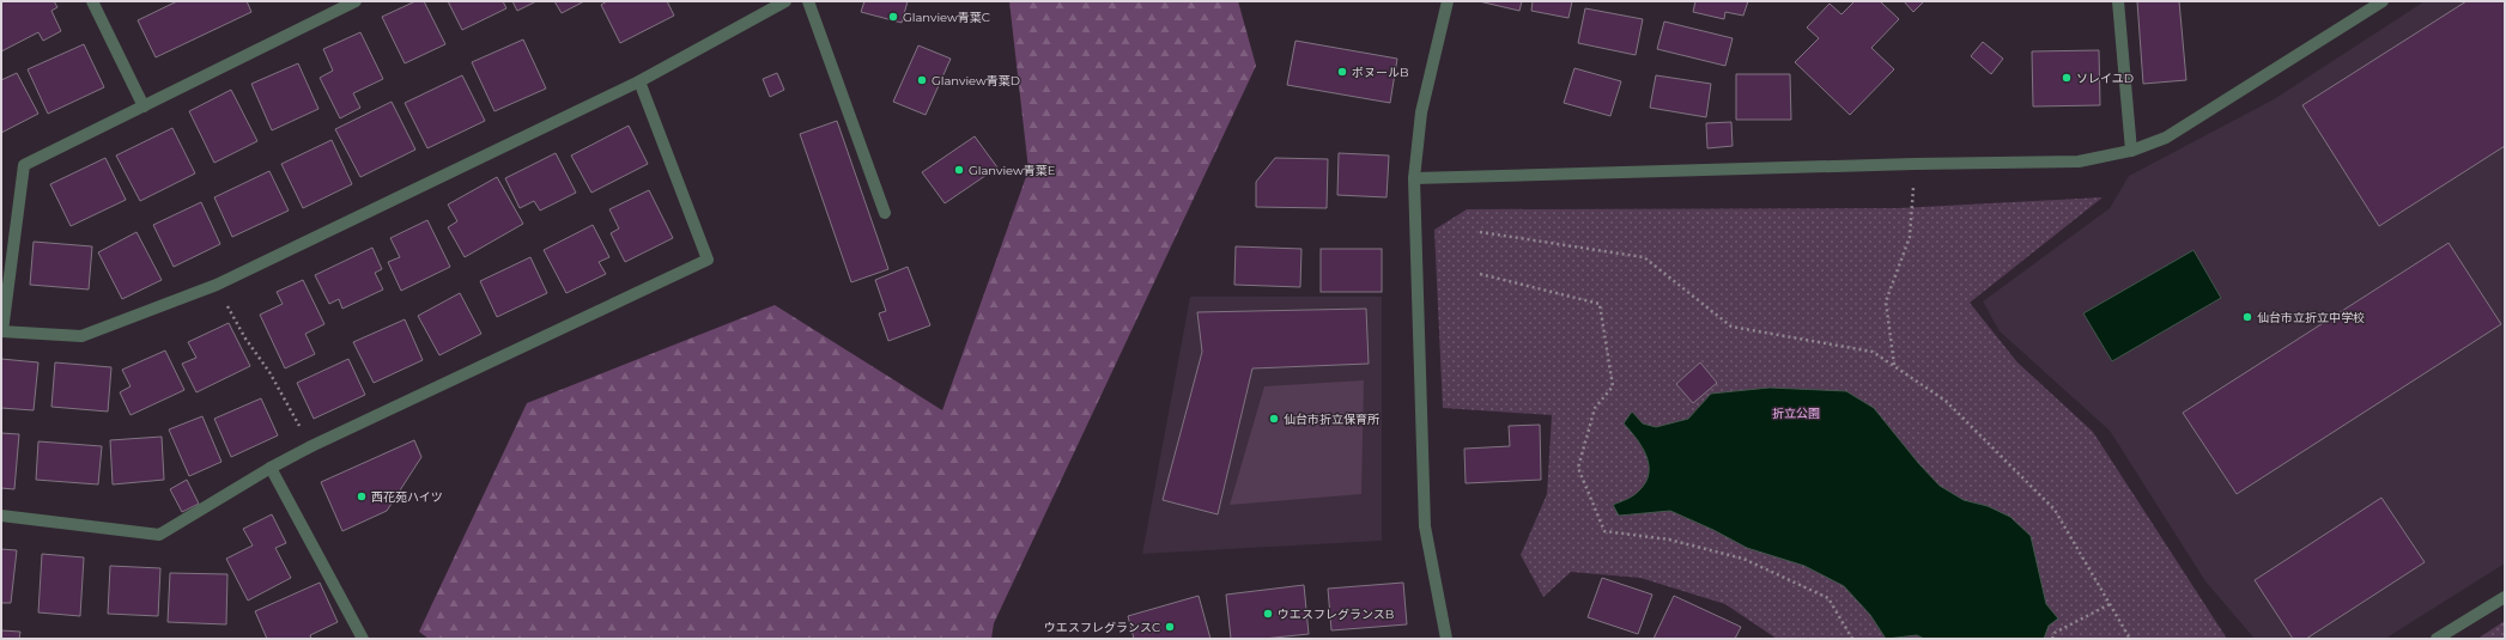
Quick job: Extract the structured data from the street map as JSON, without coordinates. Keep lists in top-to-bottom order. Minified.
{"parks":["折立公園"],"places":["Glanview青葉C","ボヌールB","ソレイユD","Glanview青葉D","Glanview青葉E","仙台市立折立中学校","仙台市折立保育所","西花苑ハイツ","ウエスフレグランスB","ウエスフレグランスC"]}
